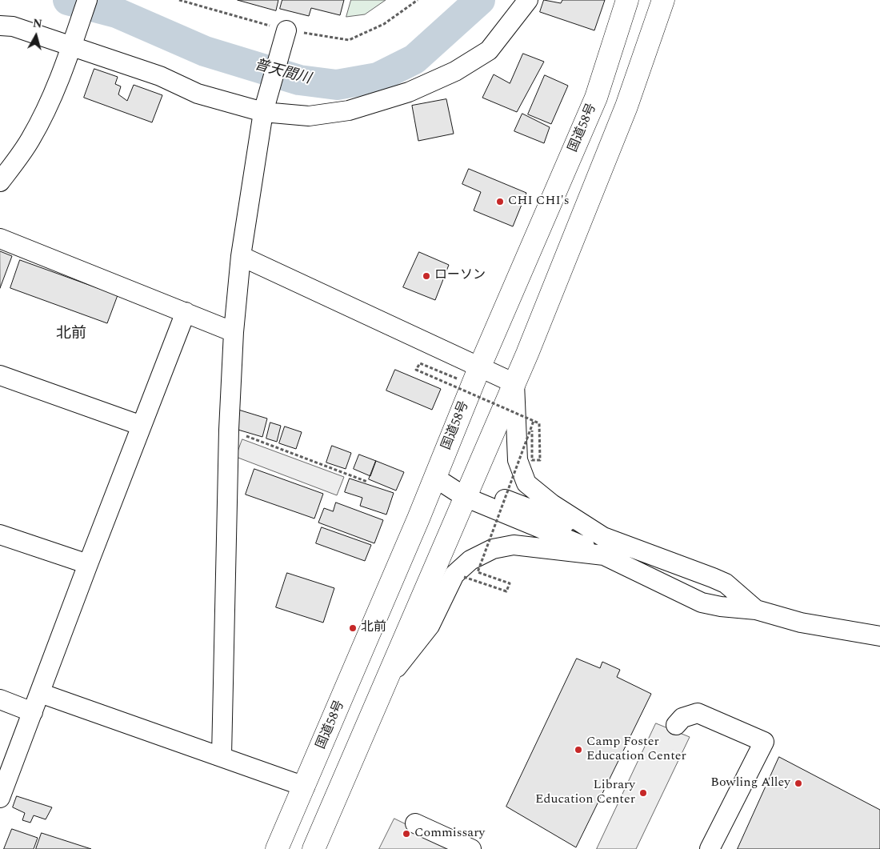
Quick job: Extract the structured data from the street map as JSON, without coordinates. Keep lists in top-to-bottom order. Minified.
{"streets":{"highway":["国道58号"]},"districts":["北前"],"water":["普天間川"],"places":["CHI CHI's","ローソン","北前","Camp Foster Education Center","Bowling Alley","Library Education Center","Commissary"],"north":"top"}
